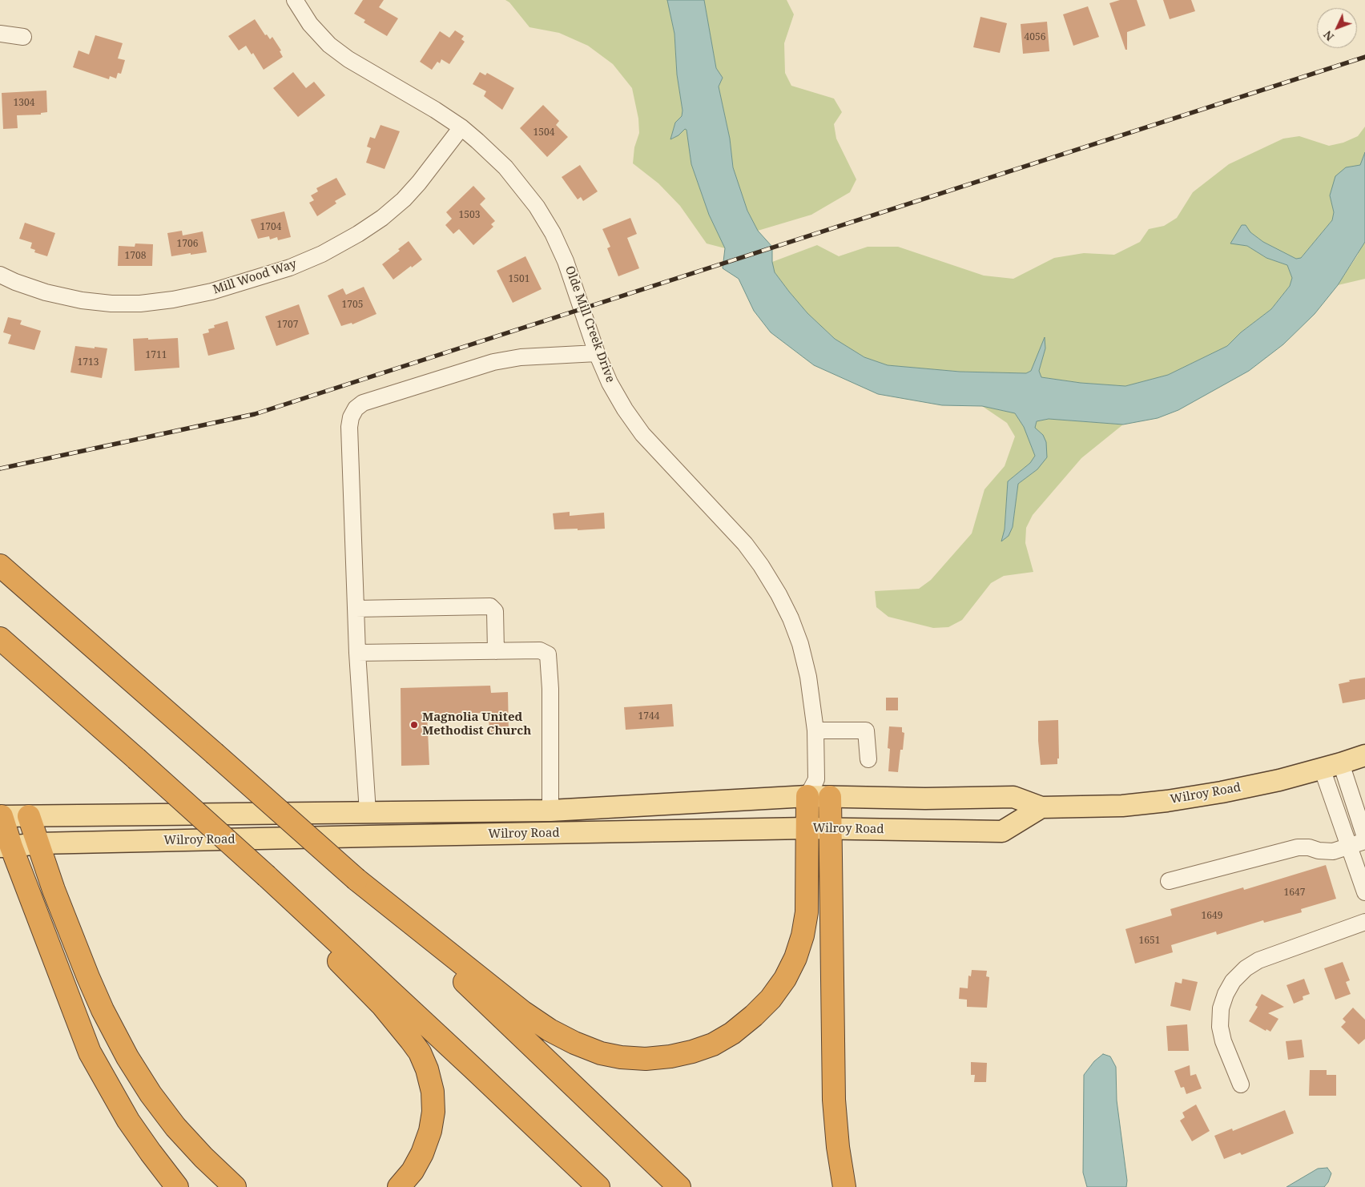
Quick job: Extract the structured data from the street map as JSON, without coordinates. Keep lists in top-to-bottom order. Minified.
{"streets":{"main road":["Wilroy Road"],"street":["Mill Wood Way","Olde Mill Creek Drive"]},"crossings":[["Mill Wood Way","Olde Mill Creek Drive"],["Olde Mill Creek Drive","Wilroy Road"]],"places":["Magnolia United Methodist Church"],"house_numbers":["4056","1304","1504","1503","1704","1706","1708","1501","1705","1707","1711","1713","1744","1647","1649","1651"],"north":"bottom left"}
